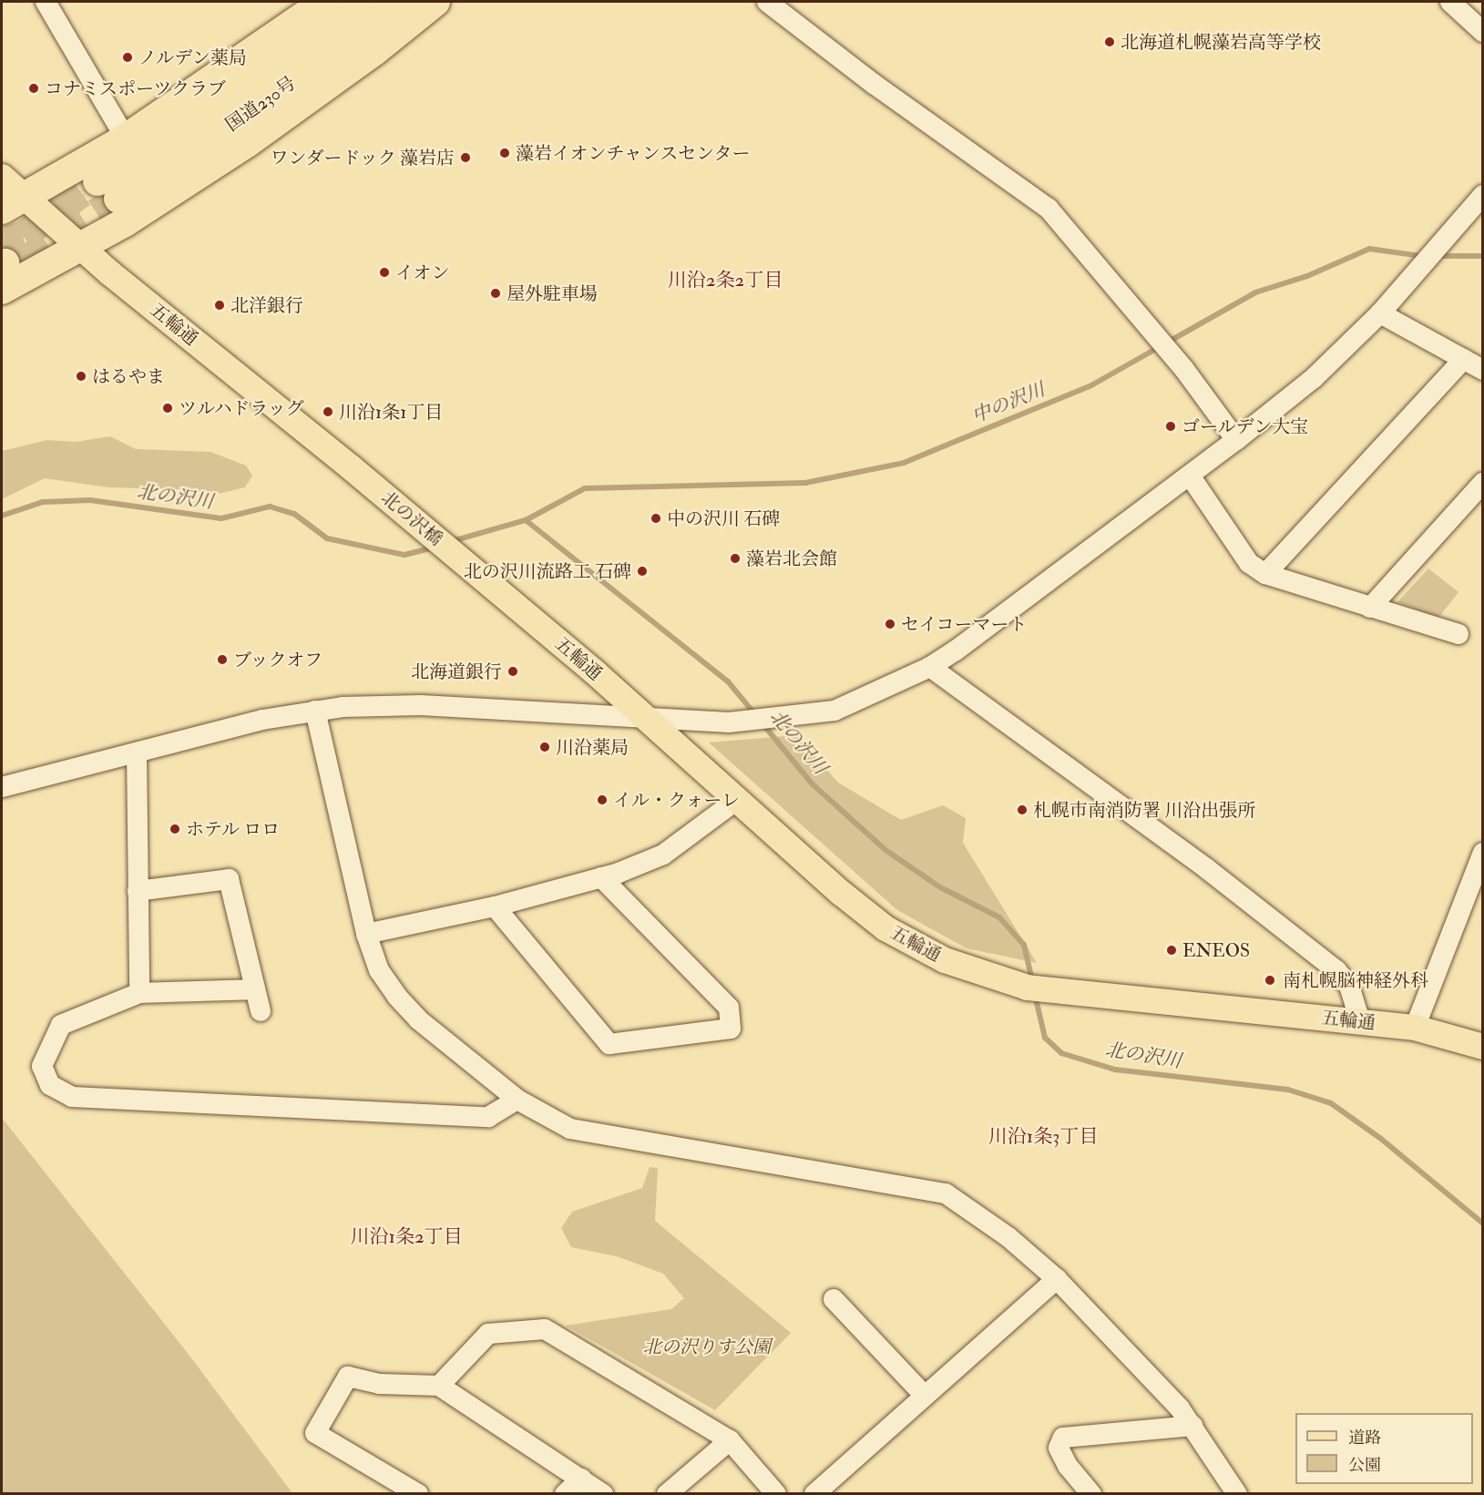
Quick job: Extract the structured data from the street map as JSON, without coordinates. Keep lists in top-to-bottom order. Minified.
{"streets":{"highway":["国道230号"],"main road":["五輪通","北の沢橋"]},"crossings":[["五輪通","北の沢橋"]],"districts":["川沿2条2丁目","川沿1条3丁目","川沿1条2丁目"],"water":["中の沢川","北の沢川"],"parks":["北の沢りす公園"],"places":["北海道札幌藻岩高等学校","ノルデン薬局","コナミスポーツクラブ","藻岩イオンチャンスセンター","ワンダードック 藻岩店","イオン","屋外駐車場","北洋銀行","はるやま","ツルハドラッグ","川沿1条1丁目","ゴールデン大宝","中の沢川 石碑","藻岩北会館","北の沢川流路工 石碑","セイコーマート","ブックオフ","北海道銀行","川沿薬局","イル・クォーレ","札幌市南消防署 川沿出張所","ホテル ロロ","ENEOS","南札幌脳神経外科"],"legend":["道路","公園"]}
